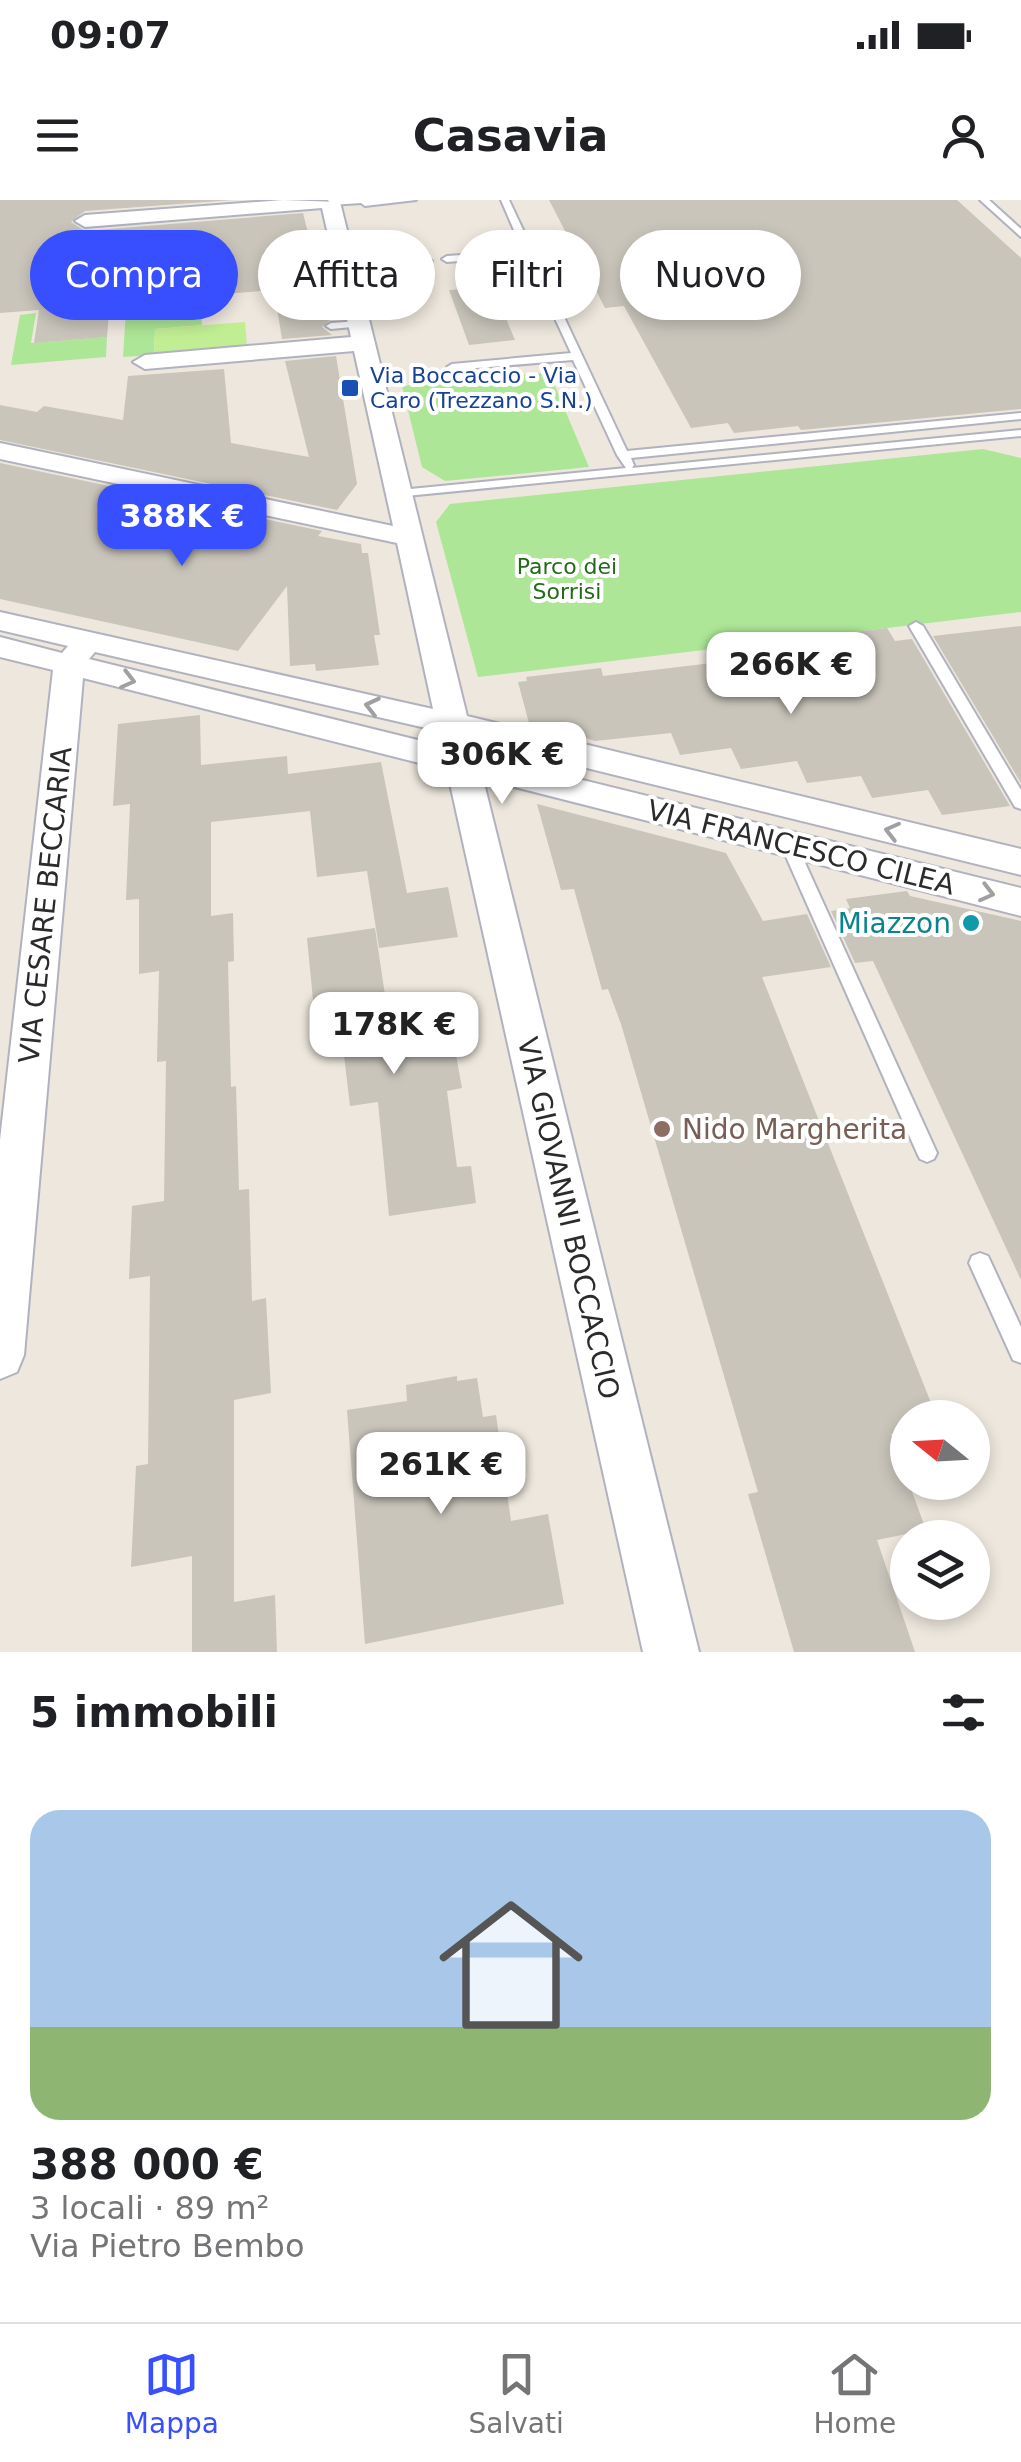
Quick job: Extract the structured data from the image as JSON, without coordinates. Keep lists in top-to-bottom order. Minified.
{"streets":{"street":["VIA FRANCESCO CILEA","VIA CESARE BECCARIA","VIA GIOVANNI BOCCACCIO"]},"crossings":[["VIA FRANCESCO CILEA","VIA CESARE BECCARIA"],["VIA FRANCESCO CILEA","VIA GIOVANNI BOCCACCIO"]],"parks":["Parco dei Sorrisi"],"places":{"transit":["Via Boccaccio - Via Caro (Trezzano S.N.)"],"other":["Miazzon","Nido Margherita"]},"north":"left","page":{"status":"09:07","header":"Casavia","chip":["Compra","Affitta","Filtri","Nuovo"],"price":["388K €","266K €","306K €","178K €","261K €"],"heading":"5 immobili","list":[{"name":"388 000 €","note":"3 locali · 89 m² · Via Pietro Bembo"}],"tabs":["Mappa","Salvati","Home"]}}
